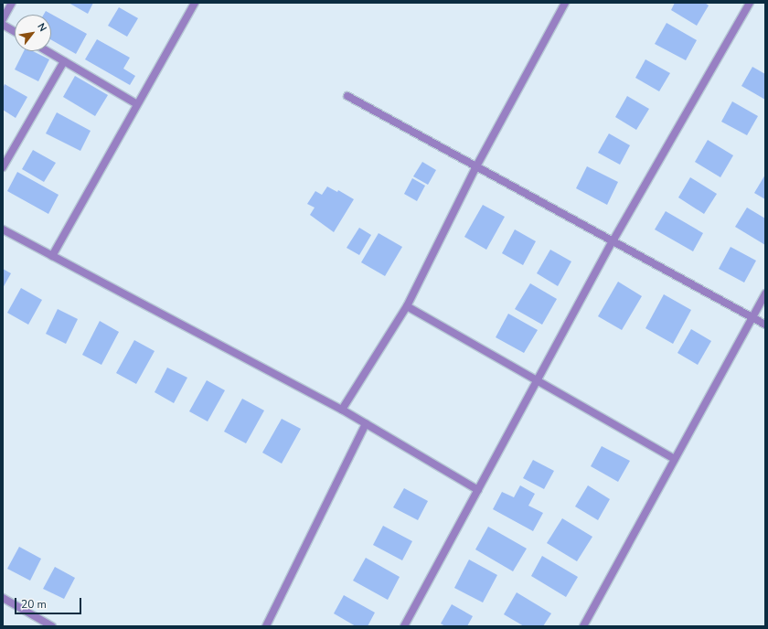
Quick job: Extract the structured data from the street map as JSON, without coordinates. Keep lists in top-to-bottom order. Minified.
{"scale_bar":"20 m","north":"top right"}
